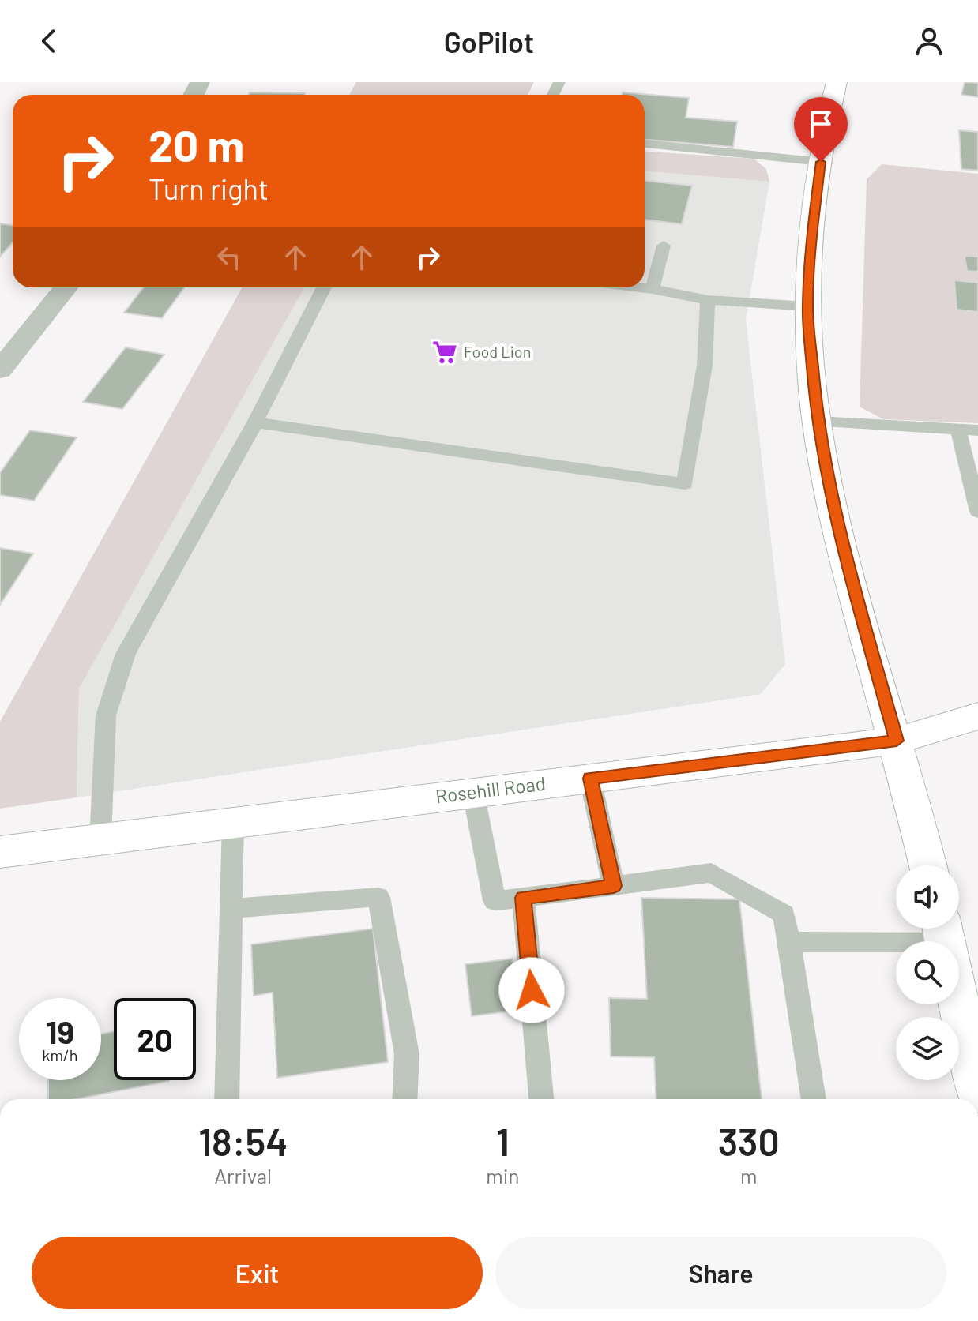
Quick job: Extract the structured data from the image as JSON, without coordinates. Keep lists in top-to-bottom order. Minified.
{"streets":{"main road":["Rosehill Road"]},"places":{"supermarket":["Food Lion"]},"page":{"header":"GoPilot","turn":["20 m","Turn right"],"speed":"19 km/h","limit":"20","eta":["18:54","Arrival","1","min","330","m"],"buttons":["Exit","Share"]}}
